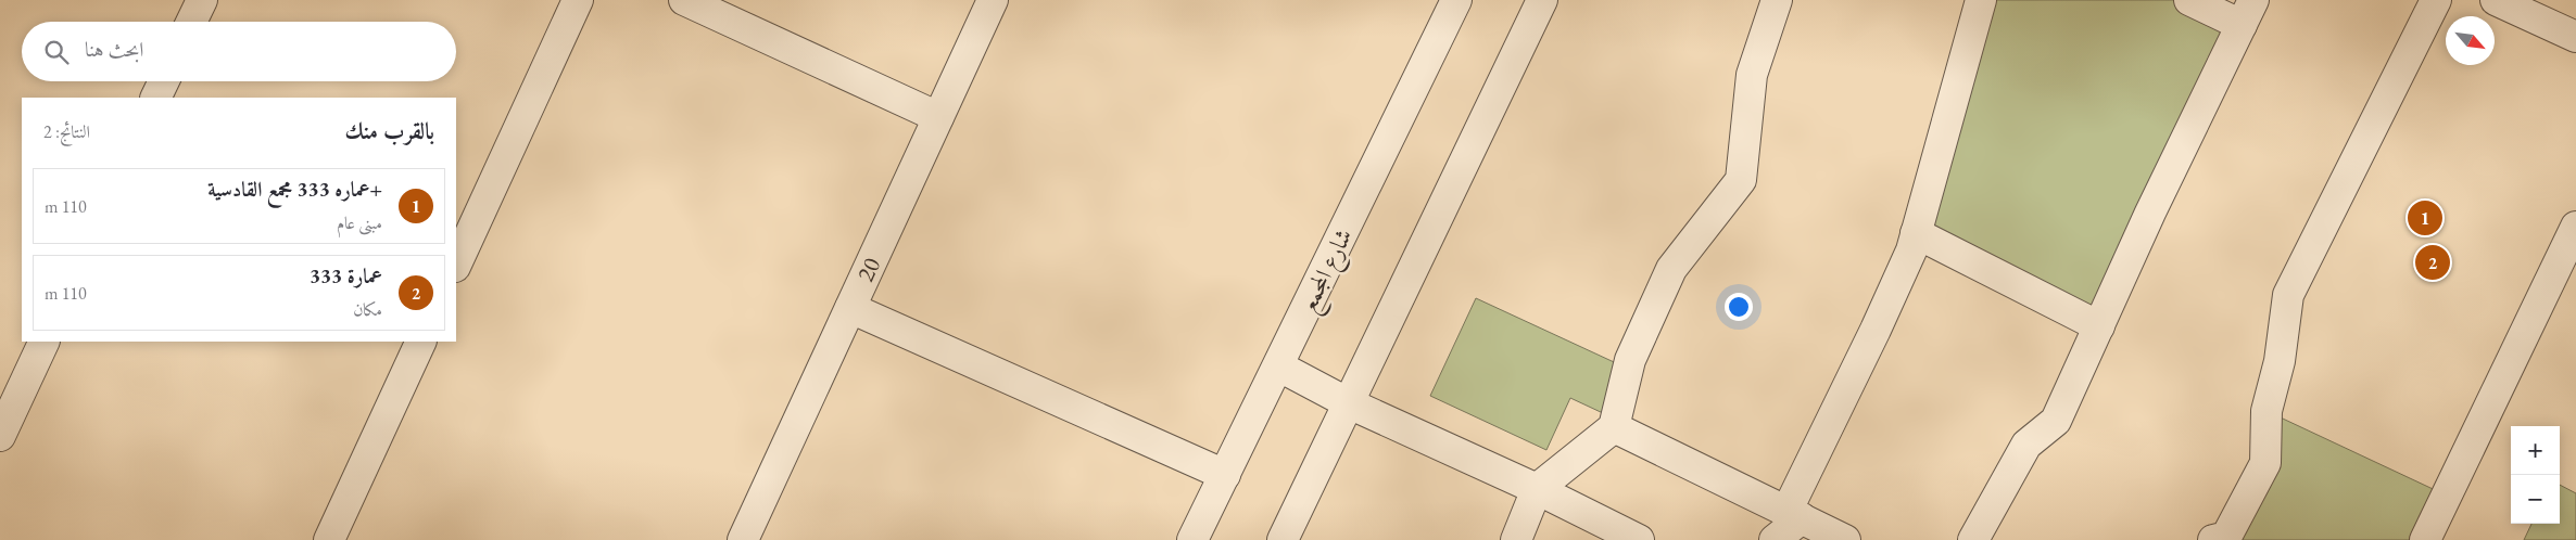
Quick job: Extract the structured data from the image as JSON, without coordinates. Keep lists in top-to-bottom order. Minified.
{"streets":{"street":["20","شارع المجمع"]},"north":"bottom right","page":{"search":"ابحث هنا","heading":["بالقرب منك","النتائج: 2"],"list":[{"mark":"1","name":"+عماره 333 مجمع القادسية","note":"مبنى عام","value":"110 m"},{"mark":"2","name":"عمارة 333","note":"مكان","value":"110 m"}],"pins":["1","2"],"map_buttons":["+","−"]}}
